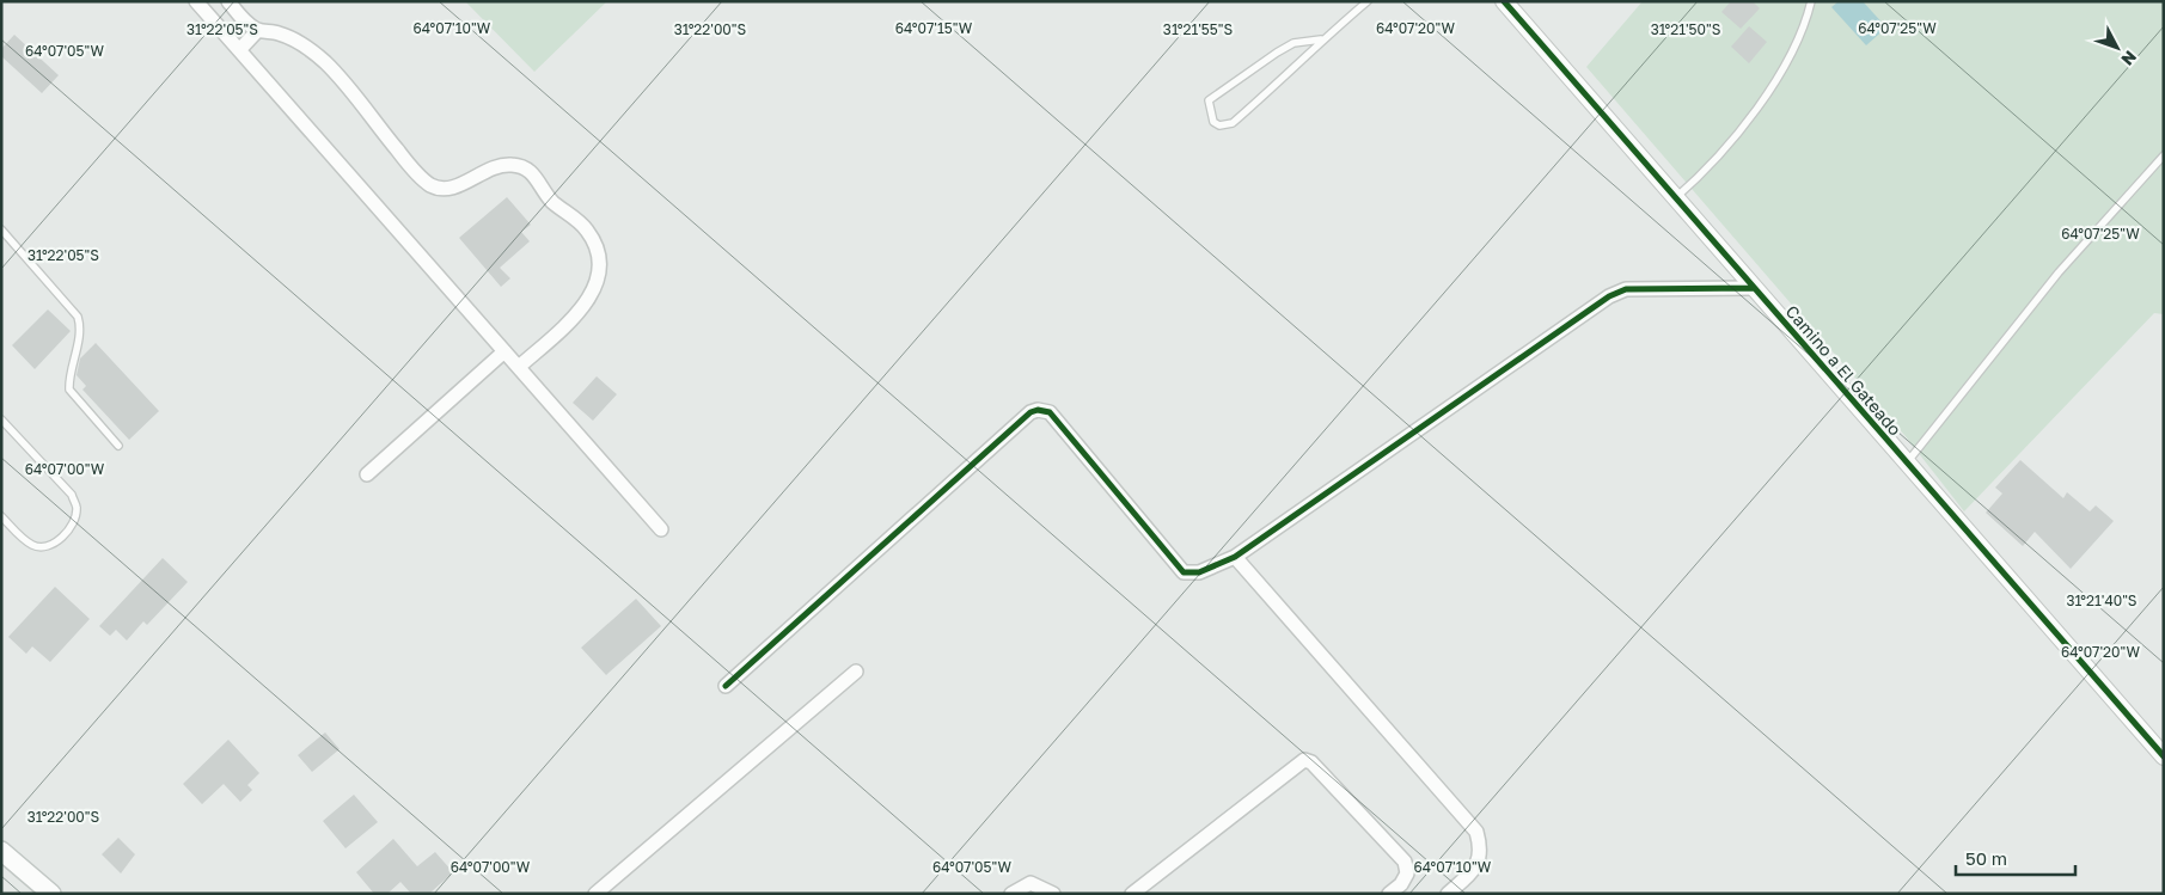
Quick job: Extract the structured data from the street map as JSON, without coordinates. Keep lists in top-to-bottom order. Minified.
{"streets":{"street":["Camino a El Gateado"]},"scale_bar":"50 m","north":"bottom right","coordinates":["64°07'25\"W","64°07'10\"W","64°07'15\"W","64°07'20\"W","31°22'05\"S","31°22'00\"S","31°21'55\"S","31°21'50\"S","64°07'05\"W","64°07'00\"W","31°21'40\"S"]}
